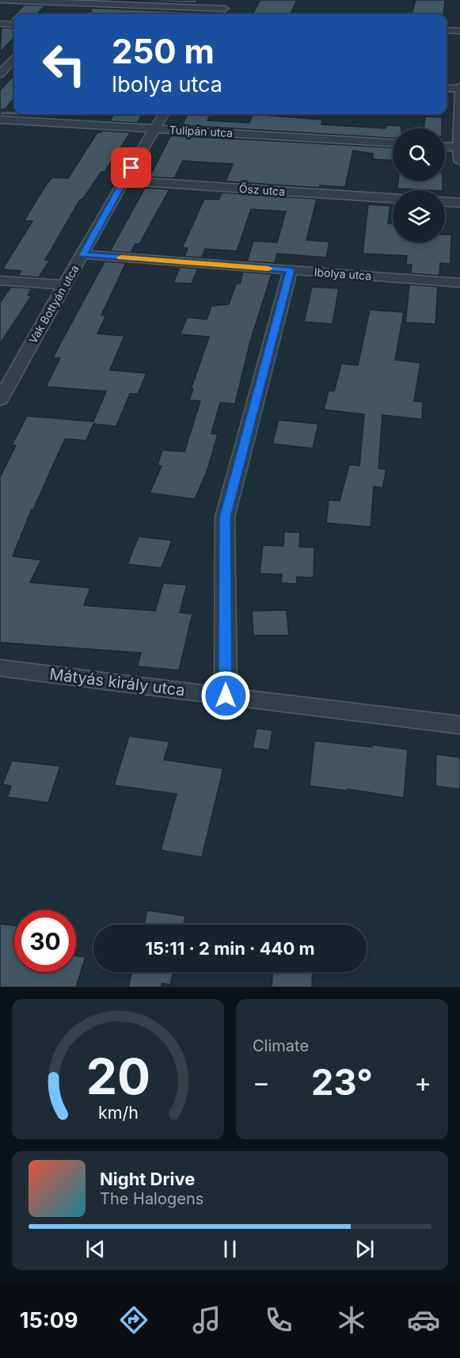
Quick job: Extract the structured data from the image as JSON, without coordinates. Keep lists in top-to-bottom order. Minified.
{"streets":{"street":["Tulipán utca","Ősz utca","Ibolya utca","Vak Bottyán utca","Mátyás király utca"]},"crossings":[["Tulipán utca","Vak Bottyán utca"],["Ősz utca","Vak Bottyán utca"],["Ibolya utca","Vak Bottyán utca"]],"page":{"turn":["250 m","Ibolya utca"],"limit":"30","trip":"15:11 · 2 min · 440 m","tile":"Climate","heat":["−","23°","+"],"song":["Night Drive","The Halogens"],"tabs":"15:09","gauge":["20","km/h"]}}
